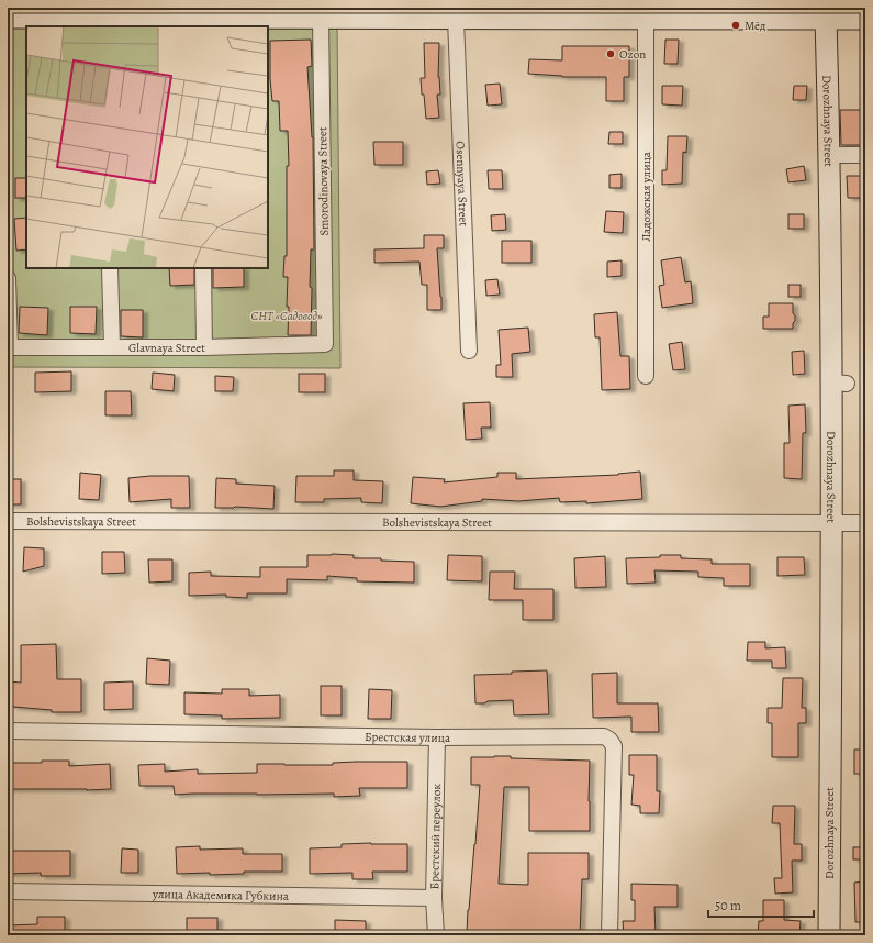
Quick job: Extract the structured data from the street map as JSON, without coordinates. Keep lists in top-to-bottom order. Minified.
{"streets":{"street":["Dorozhnaya Street","Smorodinovaya Street","Osennyaya Street","Ладожская улица","Glavnaya Street","Bolshevistskaya Street","Брестская улица","Брестский переулок","улица Академика Губкина"]},"crossings":[["Dorozhnaya Street","Bolshevistskaya Street"],["Smorodinovaya Street","Glavnaya Street"],["Брестская улица","Брестский переулок"],["Брестский переулок","улица Академика Губкина"]],"parks":["СНТ «Садовод»"],"places":["Мёд","Ozon"],"scale_bar":"50 m"}
